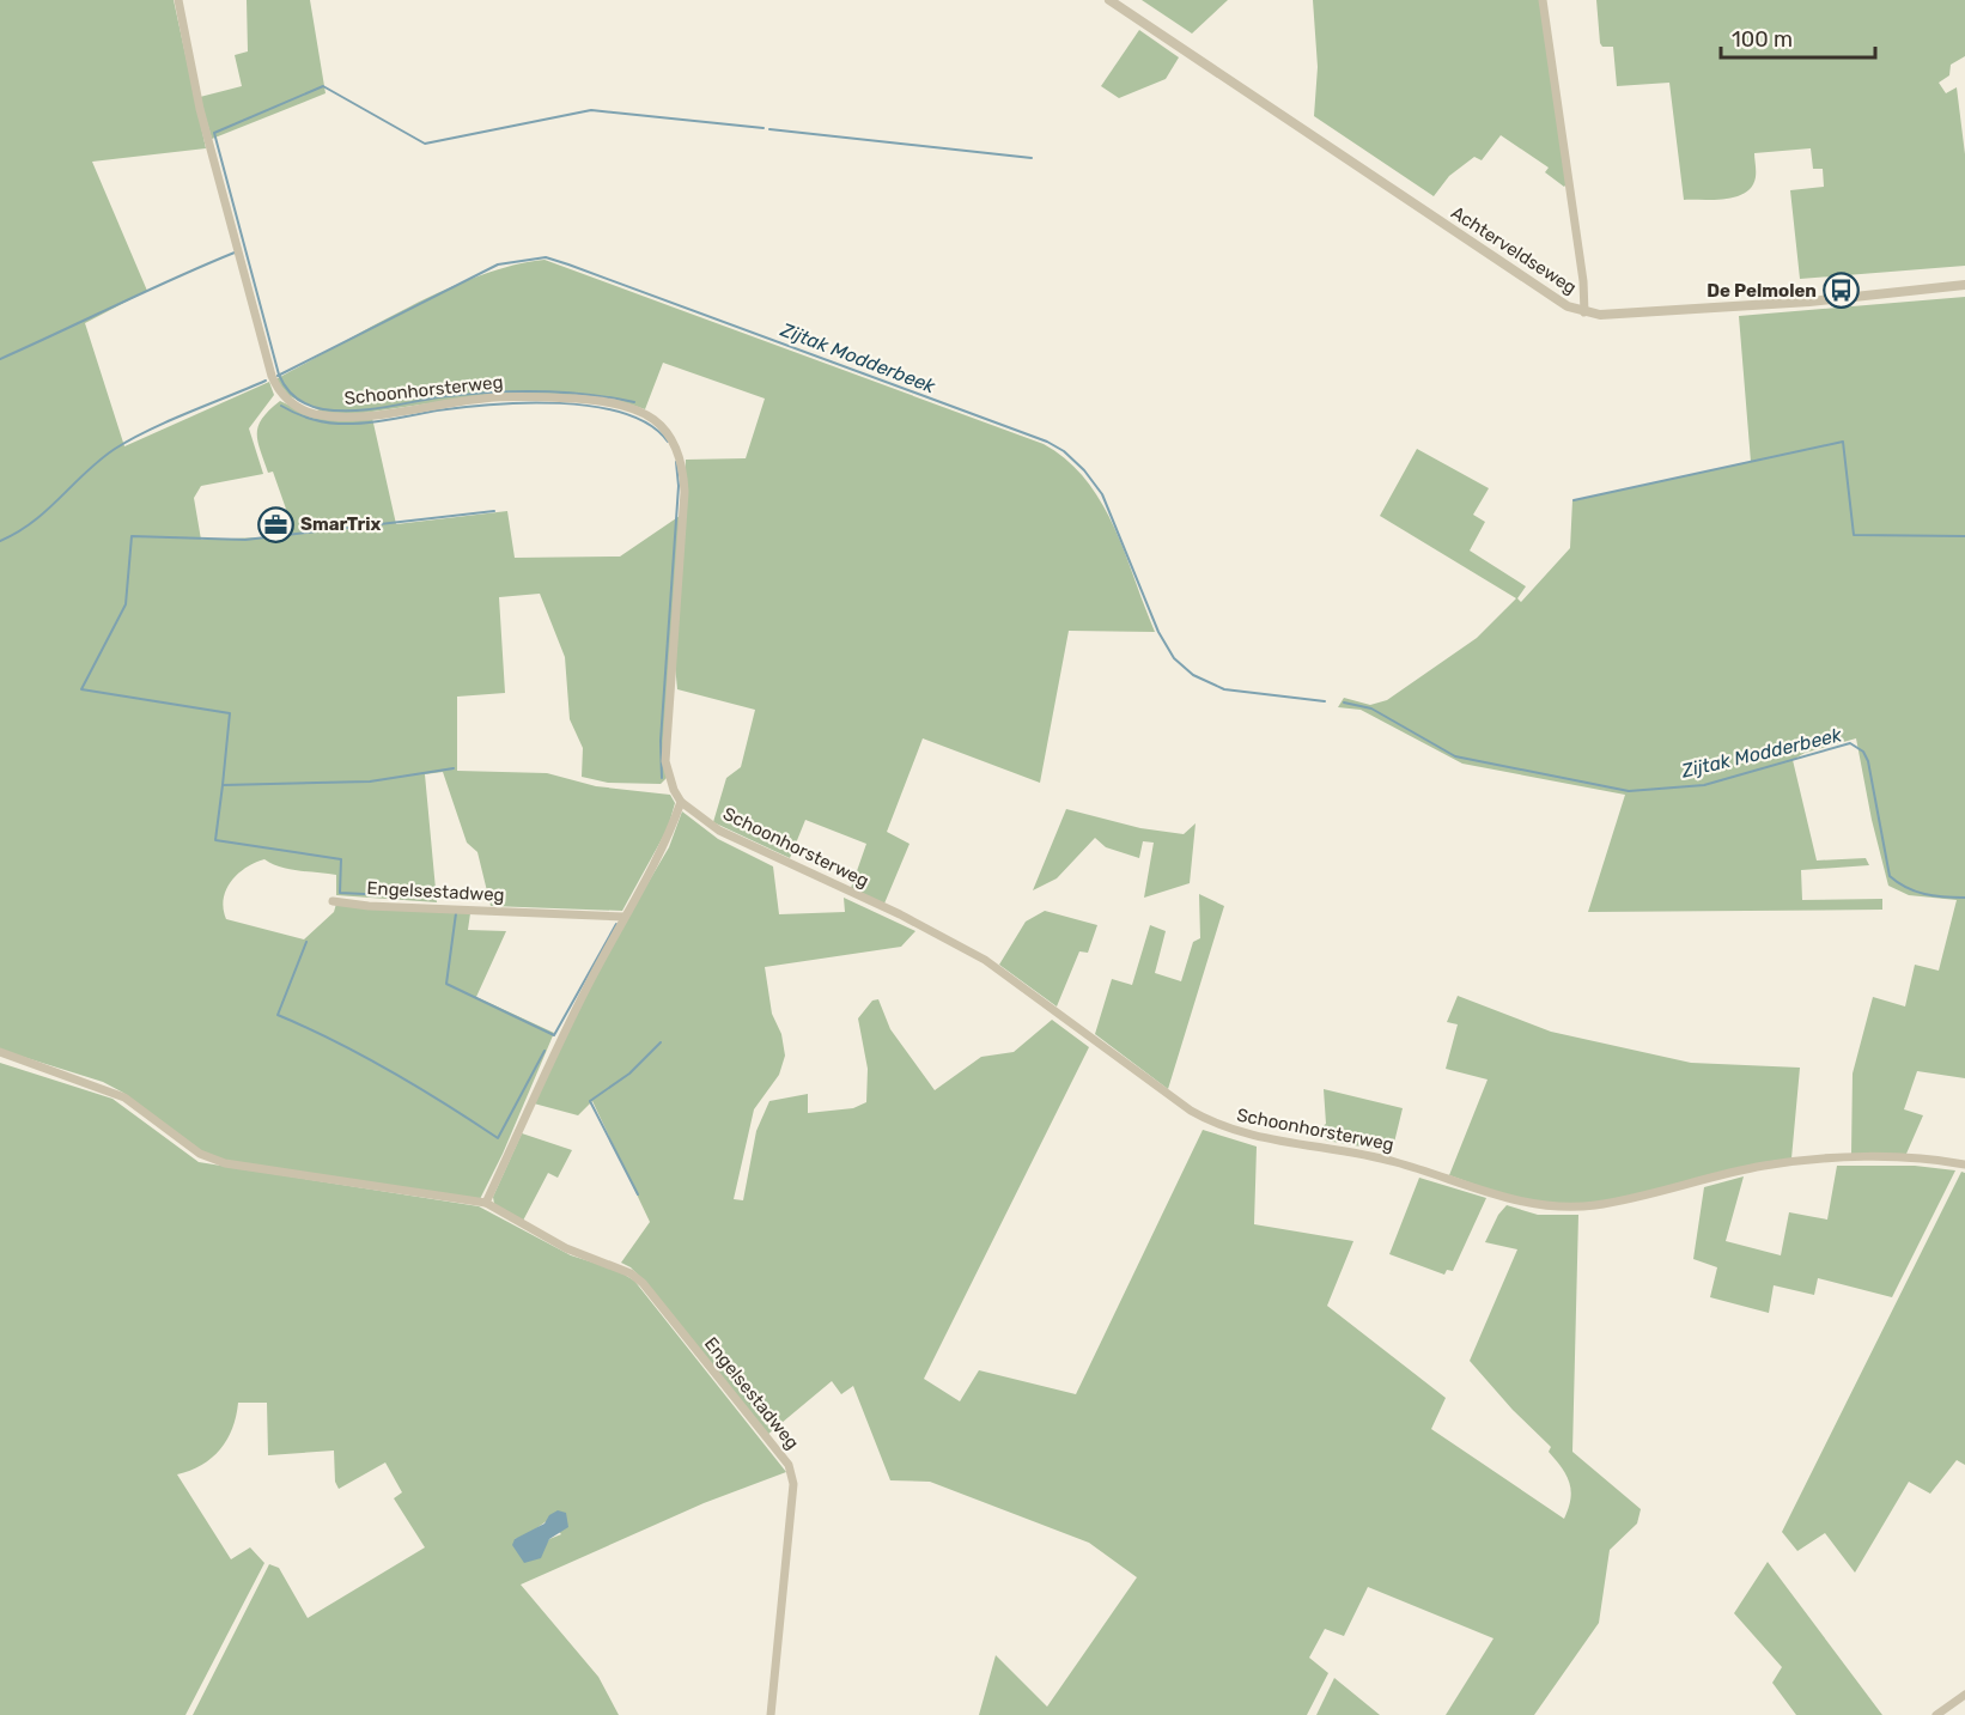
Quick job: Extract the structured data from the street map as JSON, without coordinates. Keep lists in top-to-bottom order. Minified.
{"streets":{"street":["Achterveldseweg","Schoonhorsterweg","Engelsestadweg"]},"water":["Zijtak Modderbeek"],"places":{"bus stop":["De Pelmolen"],"office":["SmarTrix"]},"scale_bar":"100 m"}
